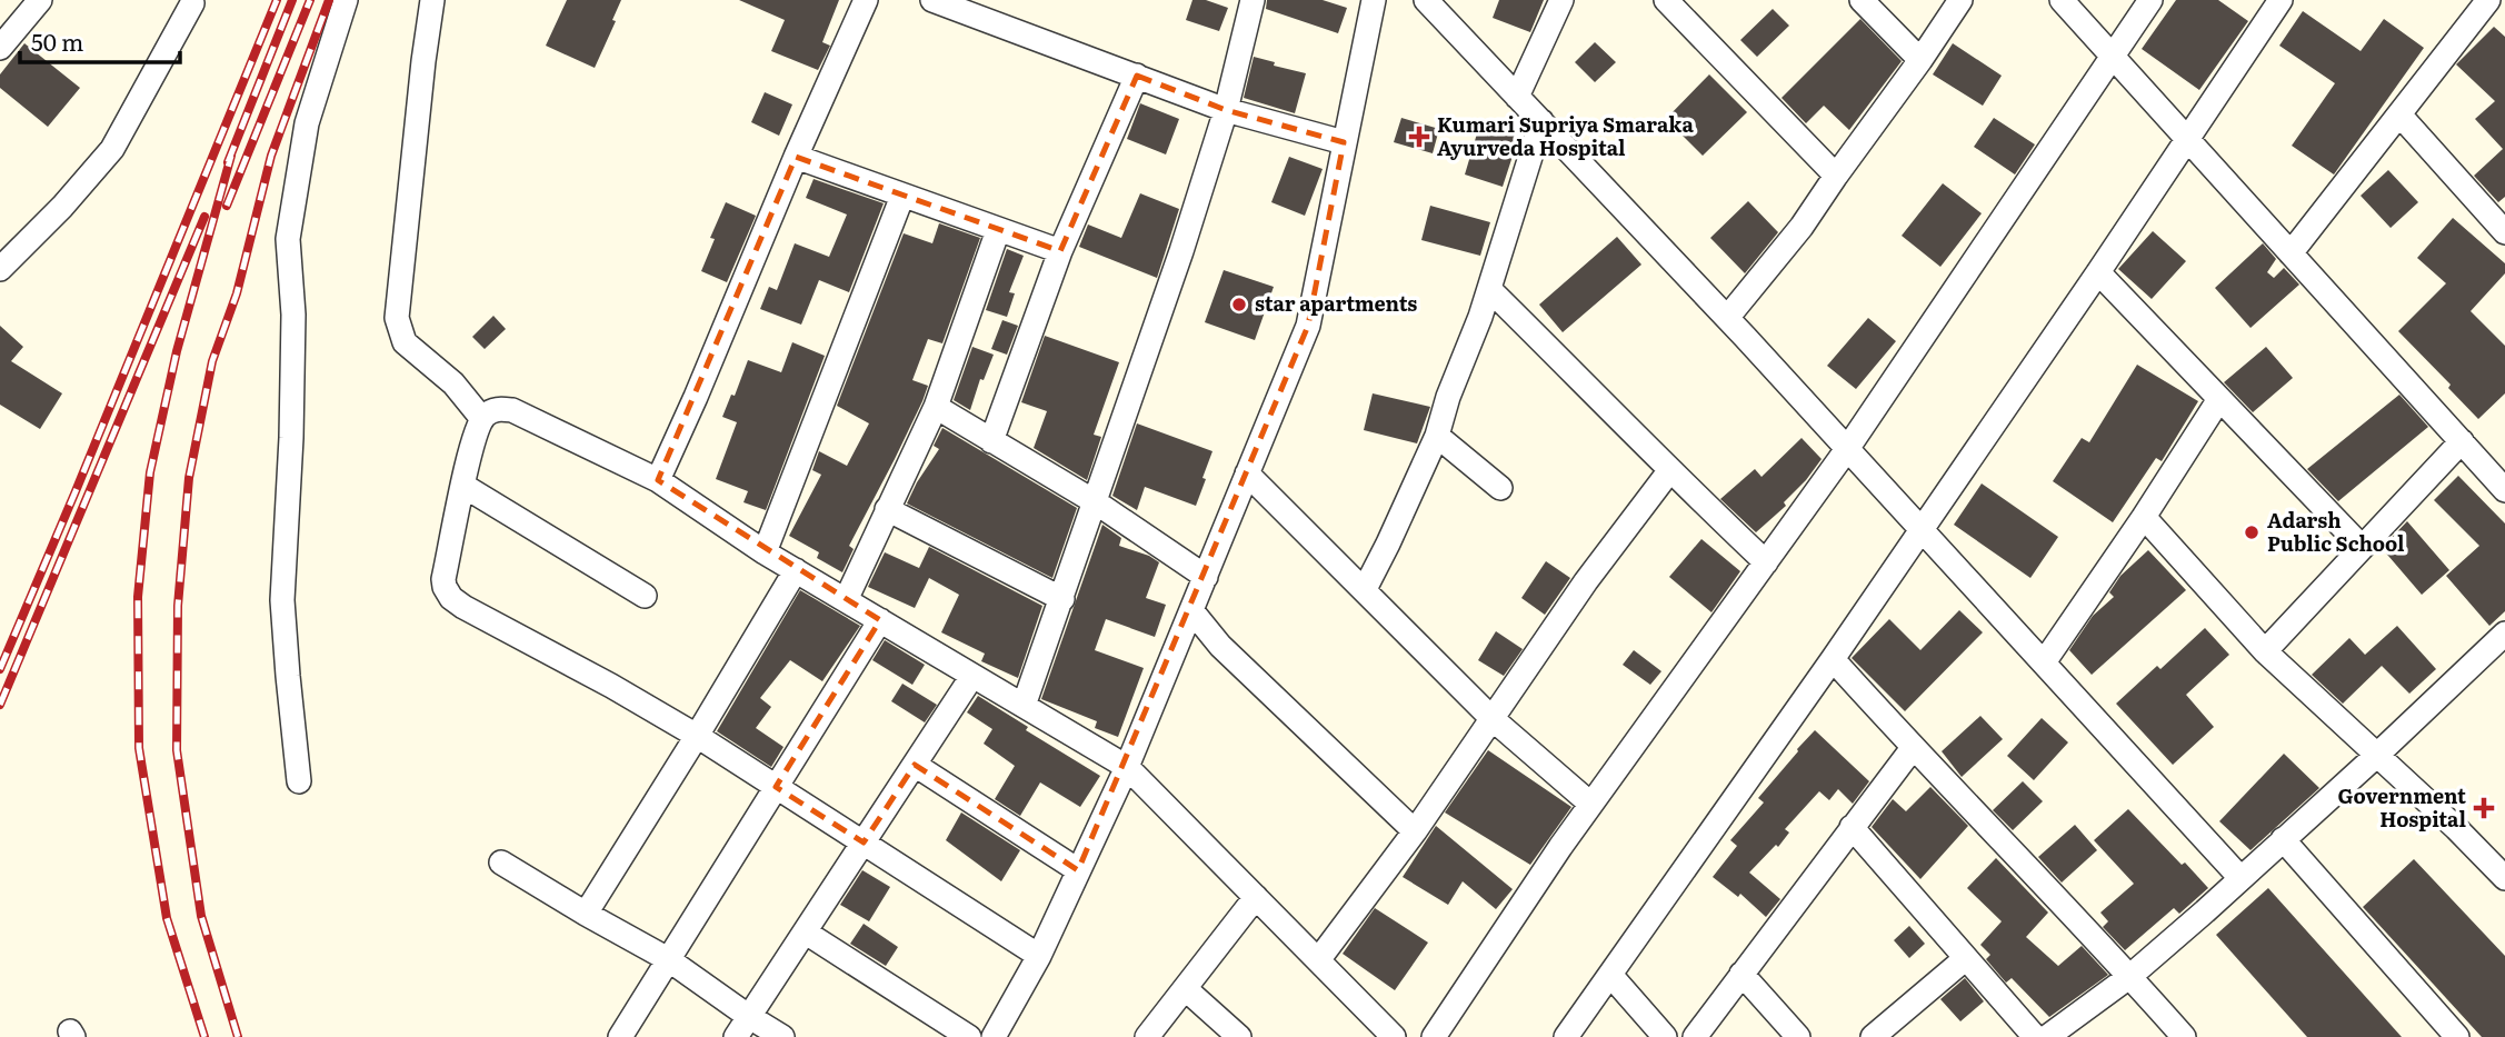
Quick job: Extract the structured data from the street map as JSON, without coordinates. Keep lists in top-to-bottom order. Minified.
{"places":{"health":["Kumari Supriya Smaraka Ayurveda Hospital","Government Hospital"],"other":["star apartments","Adarsh Public School"]},"scale_bar":"50 m"}
